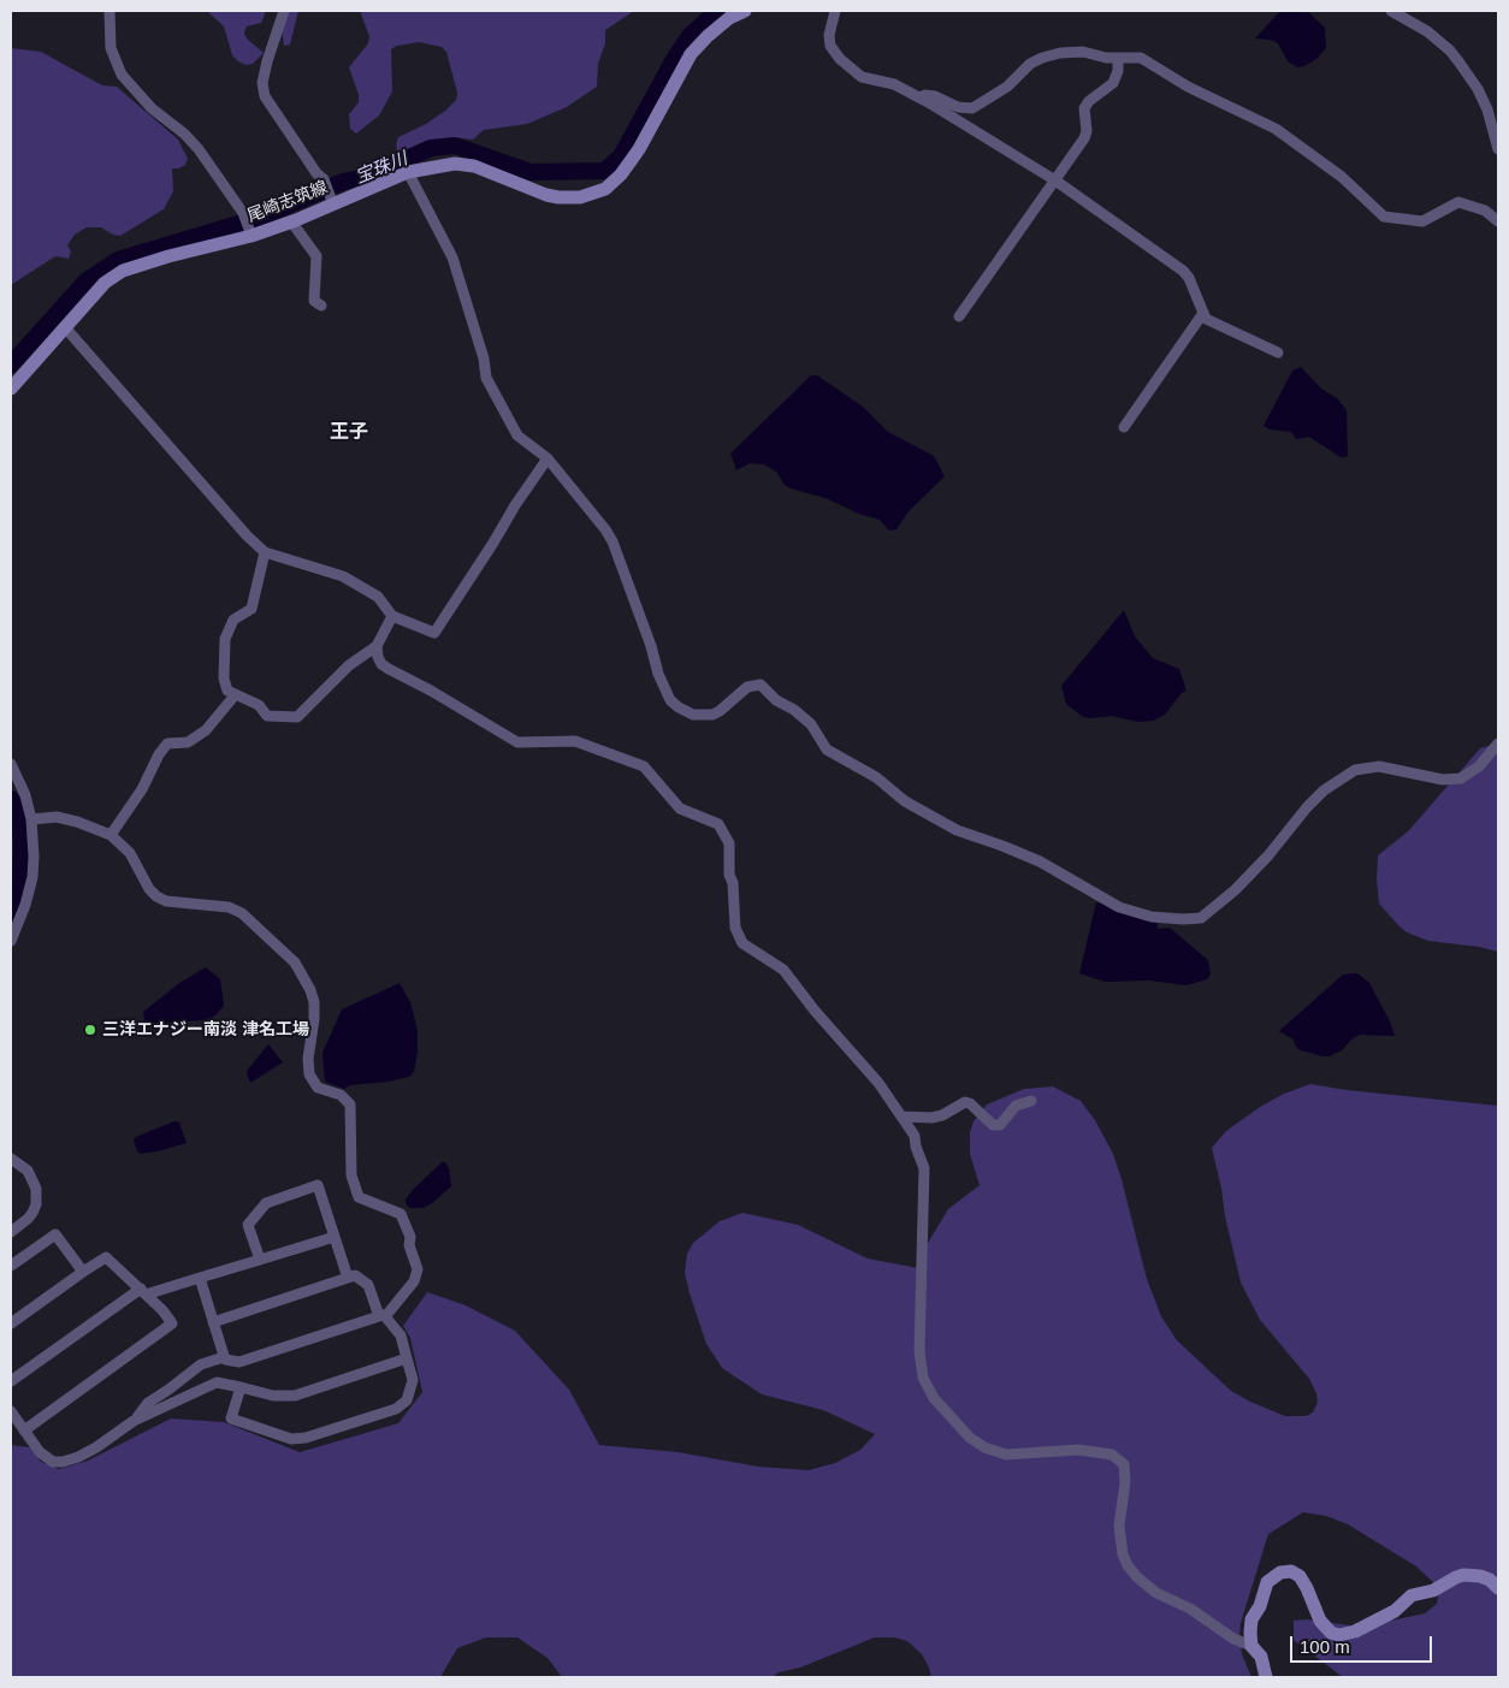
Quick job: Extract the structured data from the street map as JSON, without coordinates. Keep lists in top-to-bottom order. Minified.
{"streets":{"main road":["尾崎志筑線"]},"districts":["王子"],"water":["宝珠川"],"places":["三洋エナジー南淡 津名工場"],"scale_bar":"100 m"}
